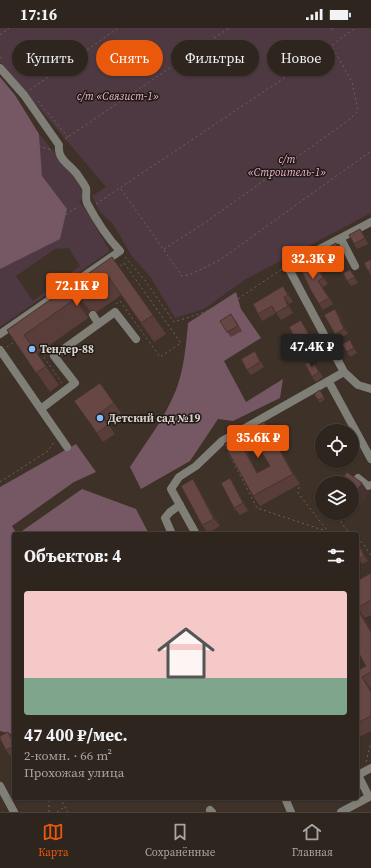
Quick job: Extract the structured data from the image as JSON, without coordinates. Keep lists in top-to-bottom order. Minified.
{"parks":["с/т «Связист-1»","с/т «Строитель-1»"],"places":["Тендер-88","Детский сад №19"],"page":{"status":"17:16","chip":["Купить","Снять","Фильтры","Новое"],"price":["32.3K ₽","72.1K ₽","47.4K ₽","35.6K ₽"],"heading":"Объектов: 4","list":[{"name":"47 400 ₽/мес.","note":"2-комн. · 66 m² · Прохожая улица"}],"tabs":["Карта","Сохранённые","Главная"]}}
